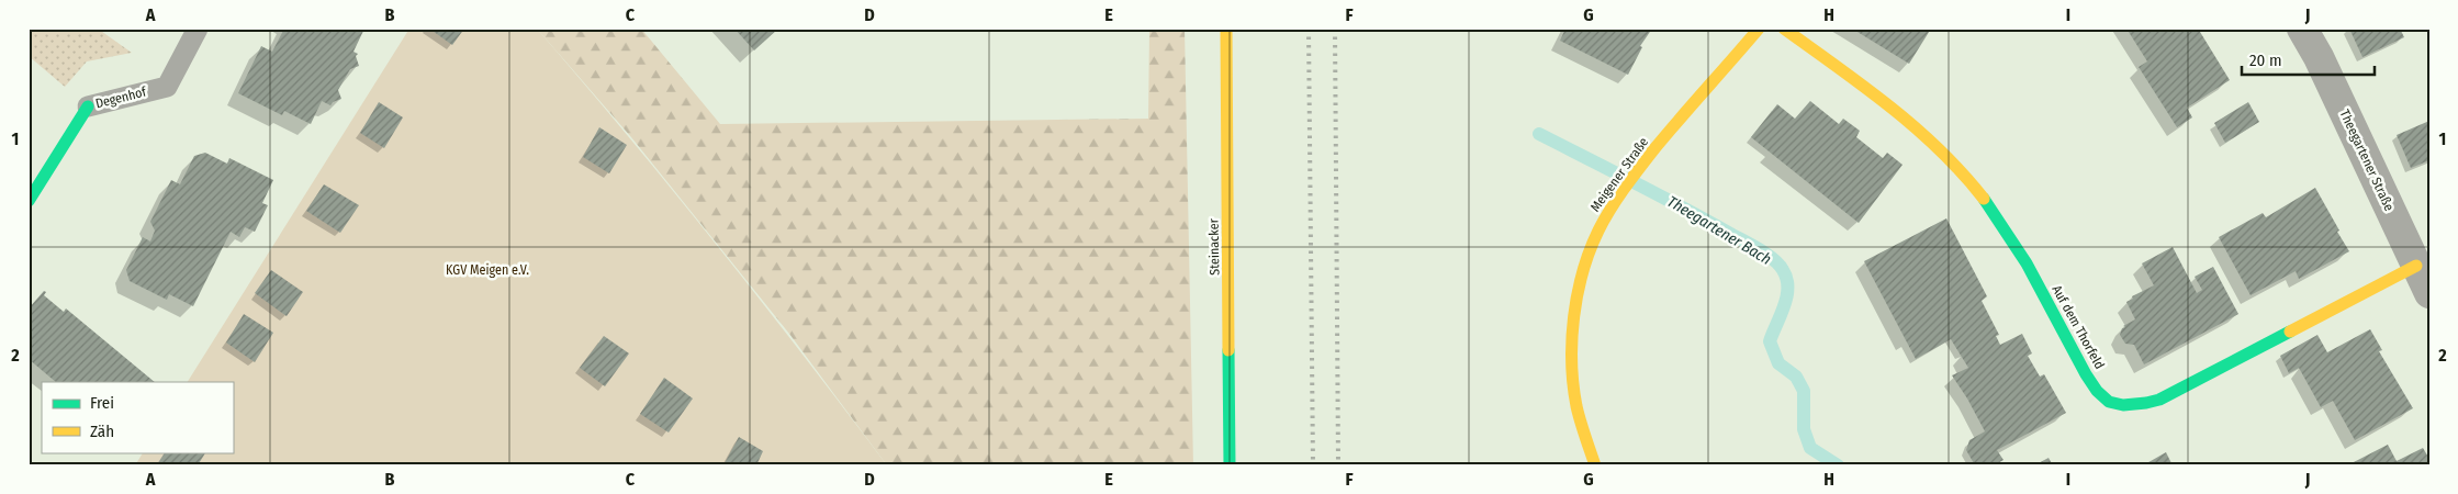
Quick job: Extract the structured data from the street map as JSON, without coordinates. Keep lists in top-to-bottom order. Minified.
{"streets":{"street":["Degenhof","Theegartener Straße","Meigener Straße","Steinacker","Auf dem Thorfeld"]},"crossings":[["Theegartener Straße","Auf dem Thorfeld"]],"water":["Theegartener Bach"],"parks":["KGV Meigen e.V."],"legend":["Frei","Zäh"],"scale_bar":"20 m","grid":{"columns":["A","B","C","D","E","F","G","H","I","J"],"rows":["1","2"]}}
